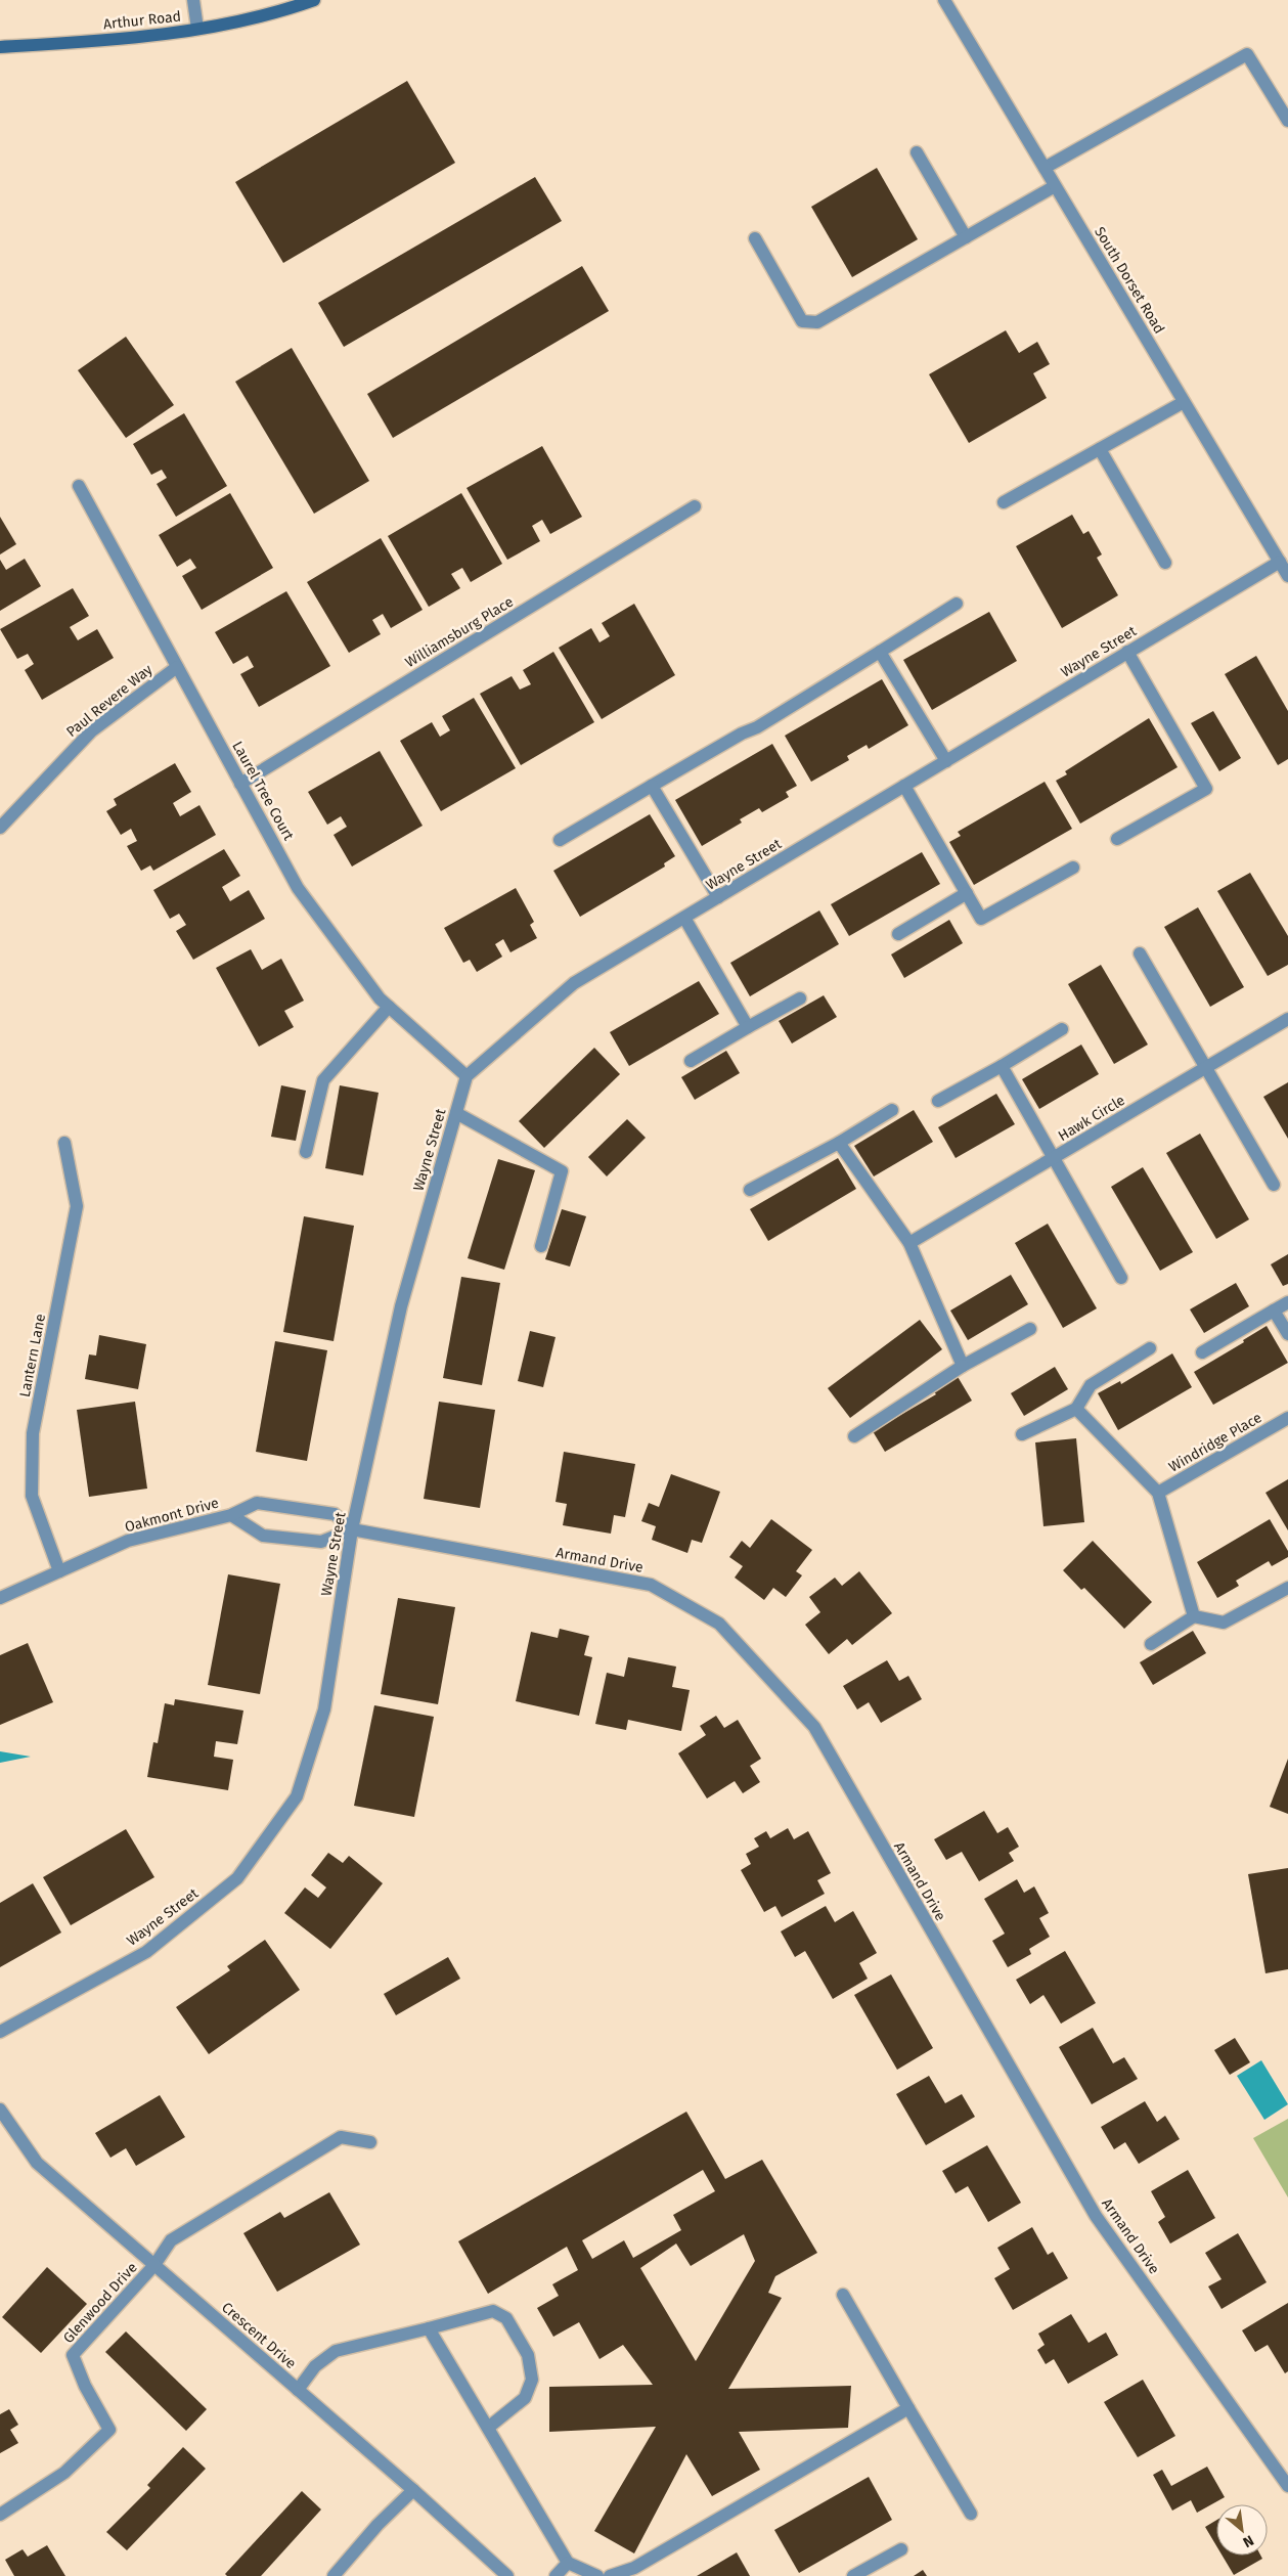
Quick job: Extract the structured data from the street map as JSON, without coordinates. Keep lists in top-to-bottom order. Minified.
{"streets":{"main road":["Arthur Road"],"street":["South Dorset Road","Williamsburg Place","Wayne Street","Paul Revere Way","Laurel Tree Court","Hawk Circle","Lantern Lane","Windridge Place","Oakmont Drive","Armand Drive","Glenwood Drive","Crescent Drive"]},"crossings":[["South Dorset Road","Wayne Street"],["Williamsburg Place","Laurel Tree Court"],["Wayne Street","Laurel Tree Court"],["Wayne Street","Oakmont Drive"],["Wayne Street","Armand Drive"],["Paul Revere Way","Laurel Tree Court"],["Lantern Lane","Oakmont Drive"],["Oakmont Drive","Armand Drive"],["Glenwood Drive","Crescent Drive"]],"north":"bottom right"}
